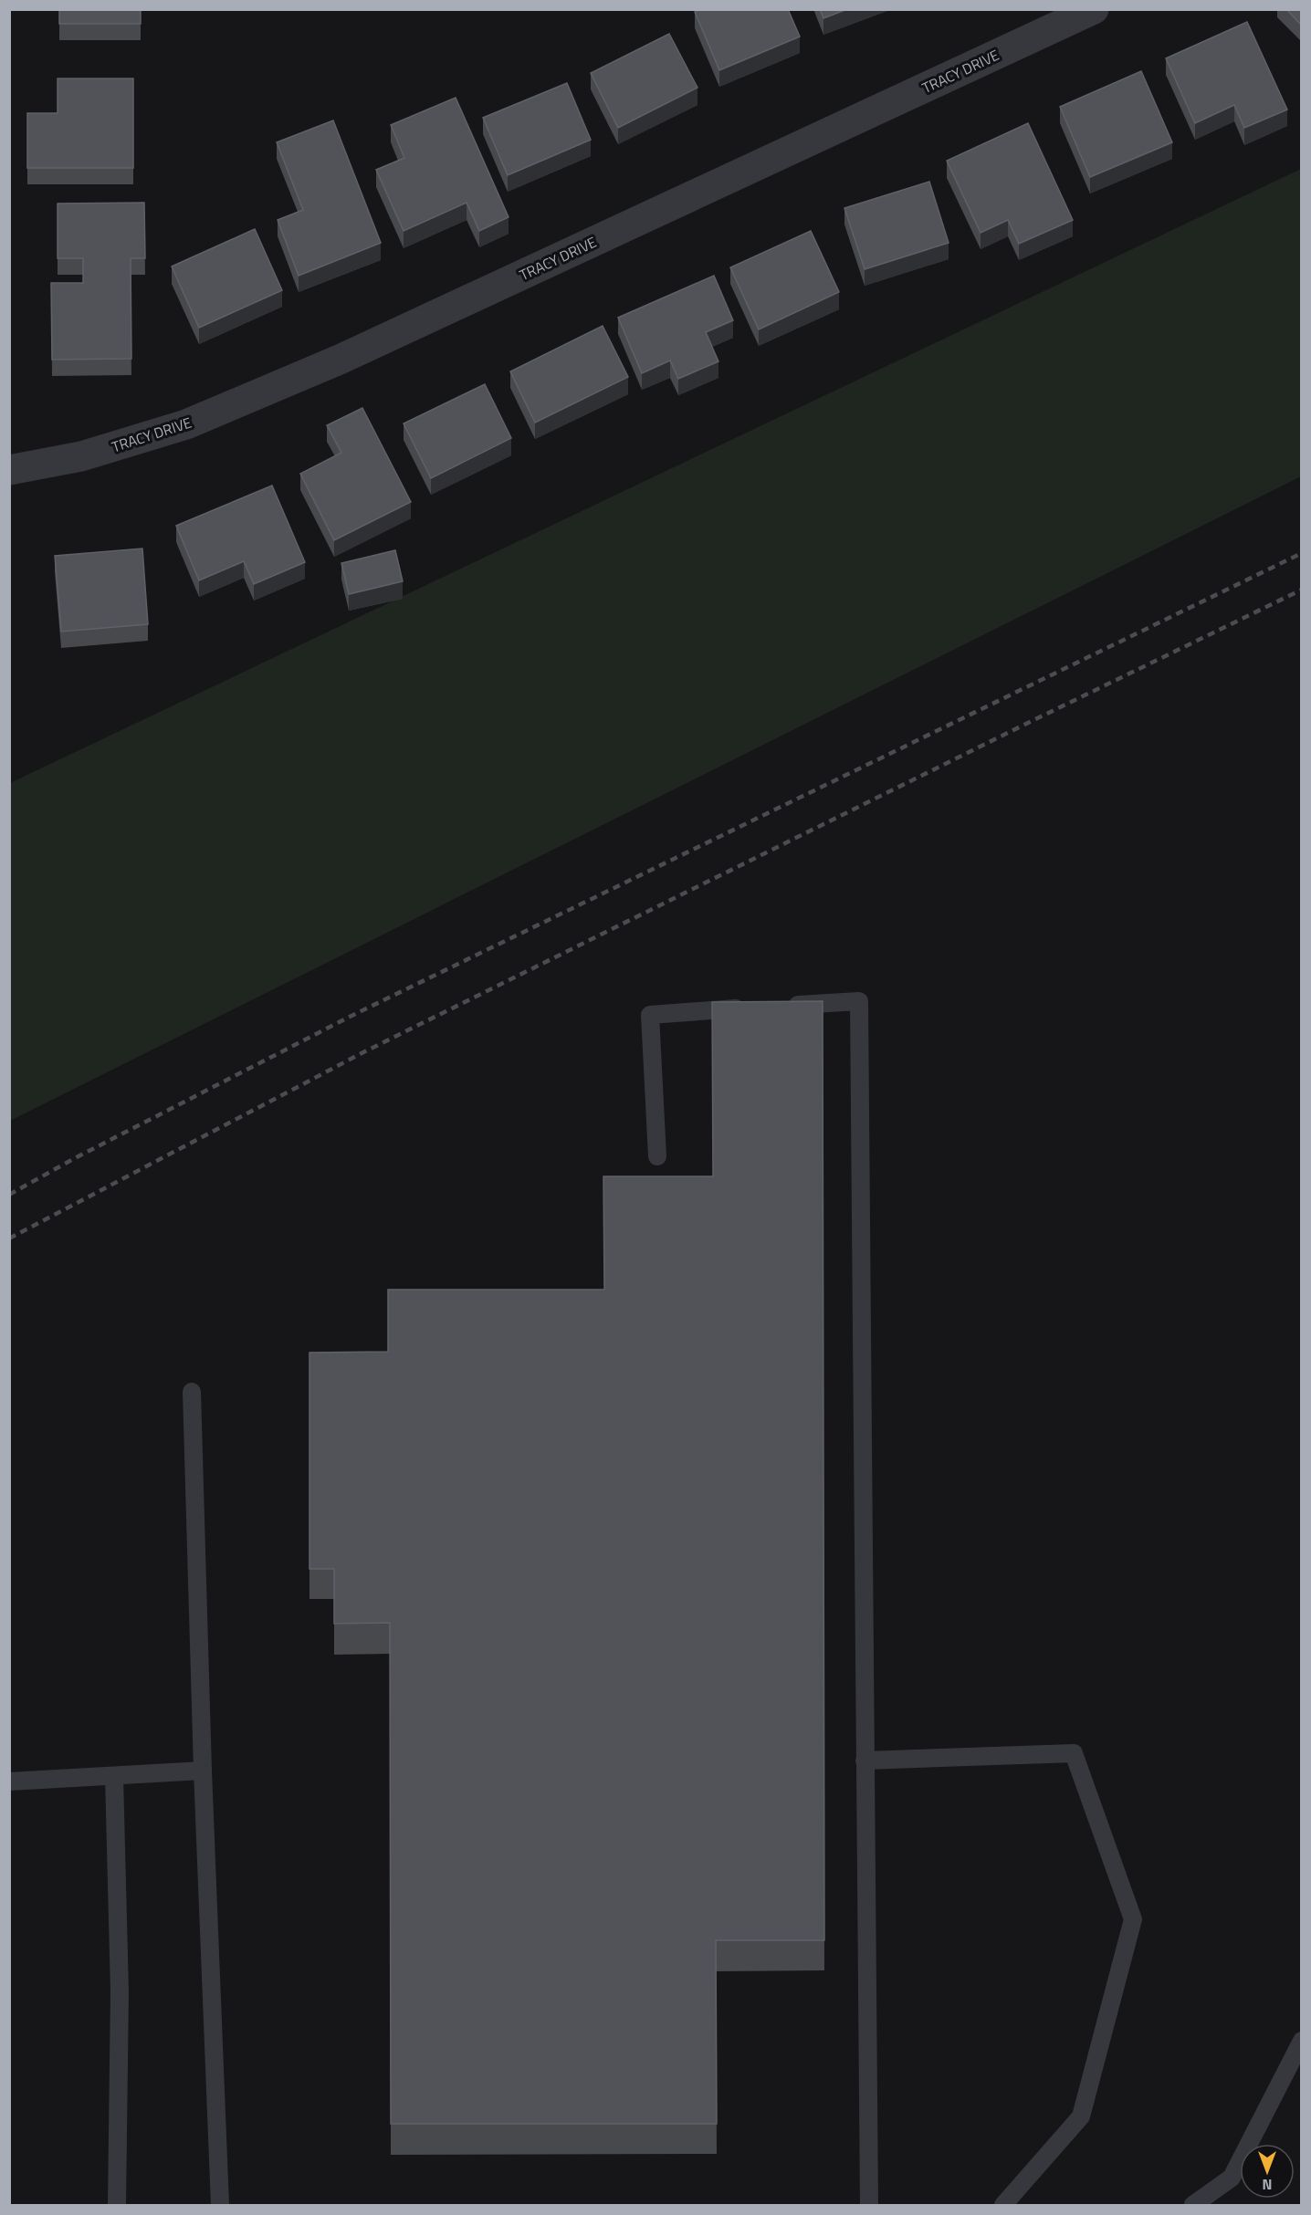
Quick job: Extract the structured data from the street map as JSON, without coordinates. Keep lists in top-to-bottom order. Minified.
{"streets":{"street":["TRACY DRIVE"]},"north":"bottom"}
